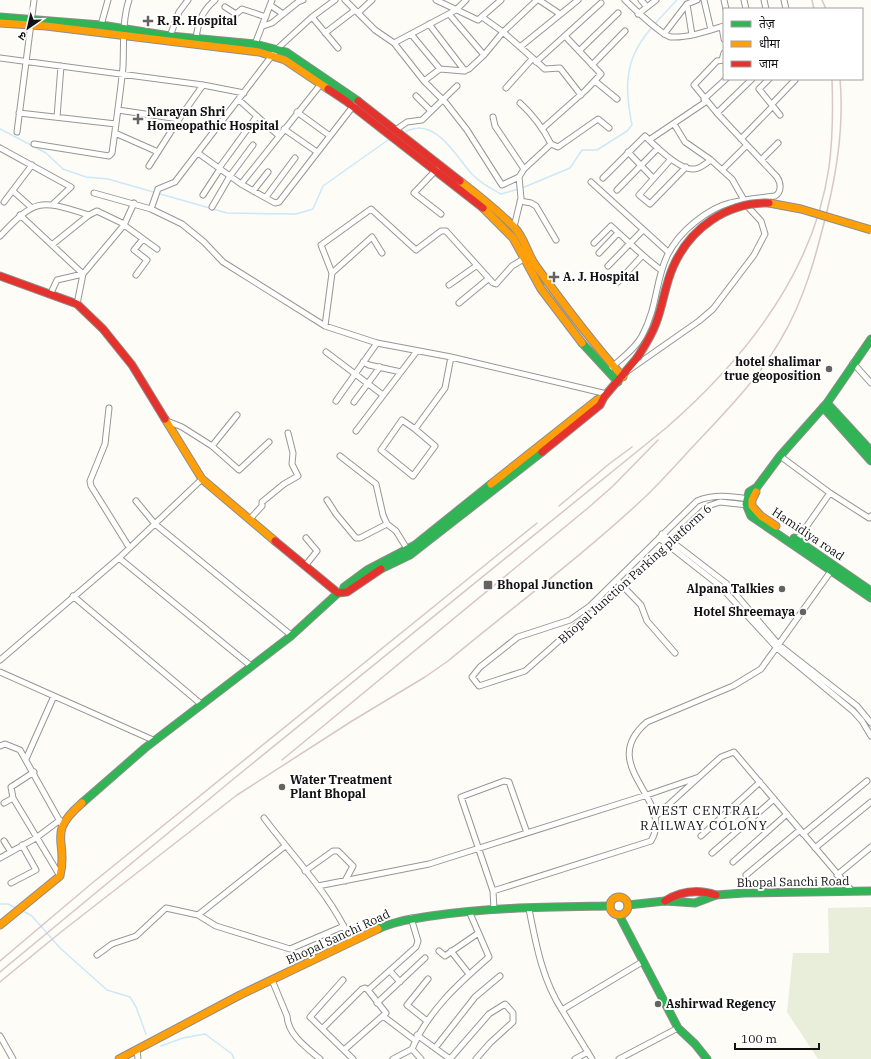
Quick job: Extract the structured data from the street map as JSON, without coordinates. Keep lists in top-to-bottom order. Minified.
{"streets":{"main road":["Hamidiya road","Bhopal Sanchi Road"],"street":["Bhopal Junction Parking platform 6"]},"crossings":[["Hamidiya road","Bhopal Junction Parking platform 6"]],"districts":["WEST CENTRAL RAILWAY COLONY"],"places":{"health":["R. R. Hospital","Narayan Shri Homeopathic Hospital","A. J. Hospital"],"other":["hotel shalimar true geoposition","Alpana Talkies","Hotel Shreemaya","Water Treatment Plant Bhopal","Ashirwad Regency"],"transit":["Bhopal Junction"]},"legend":["तेज़","धीमा","जाम"],"scale_bar":"100 m","north":"bottom left"}
